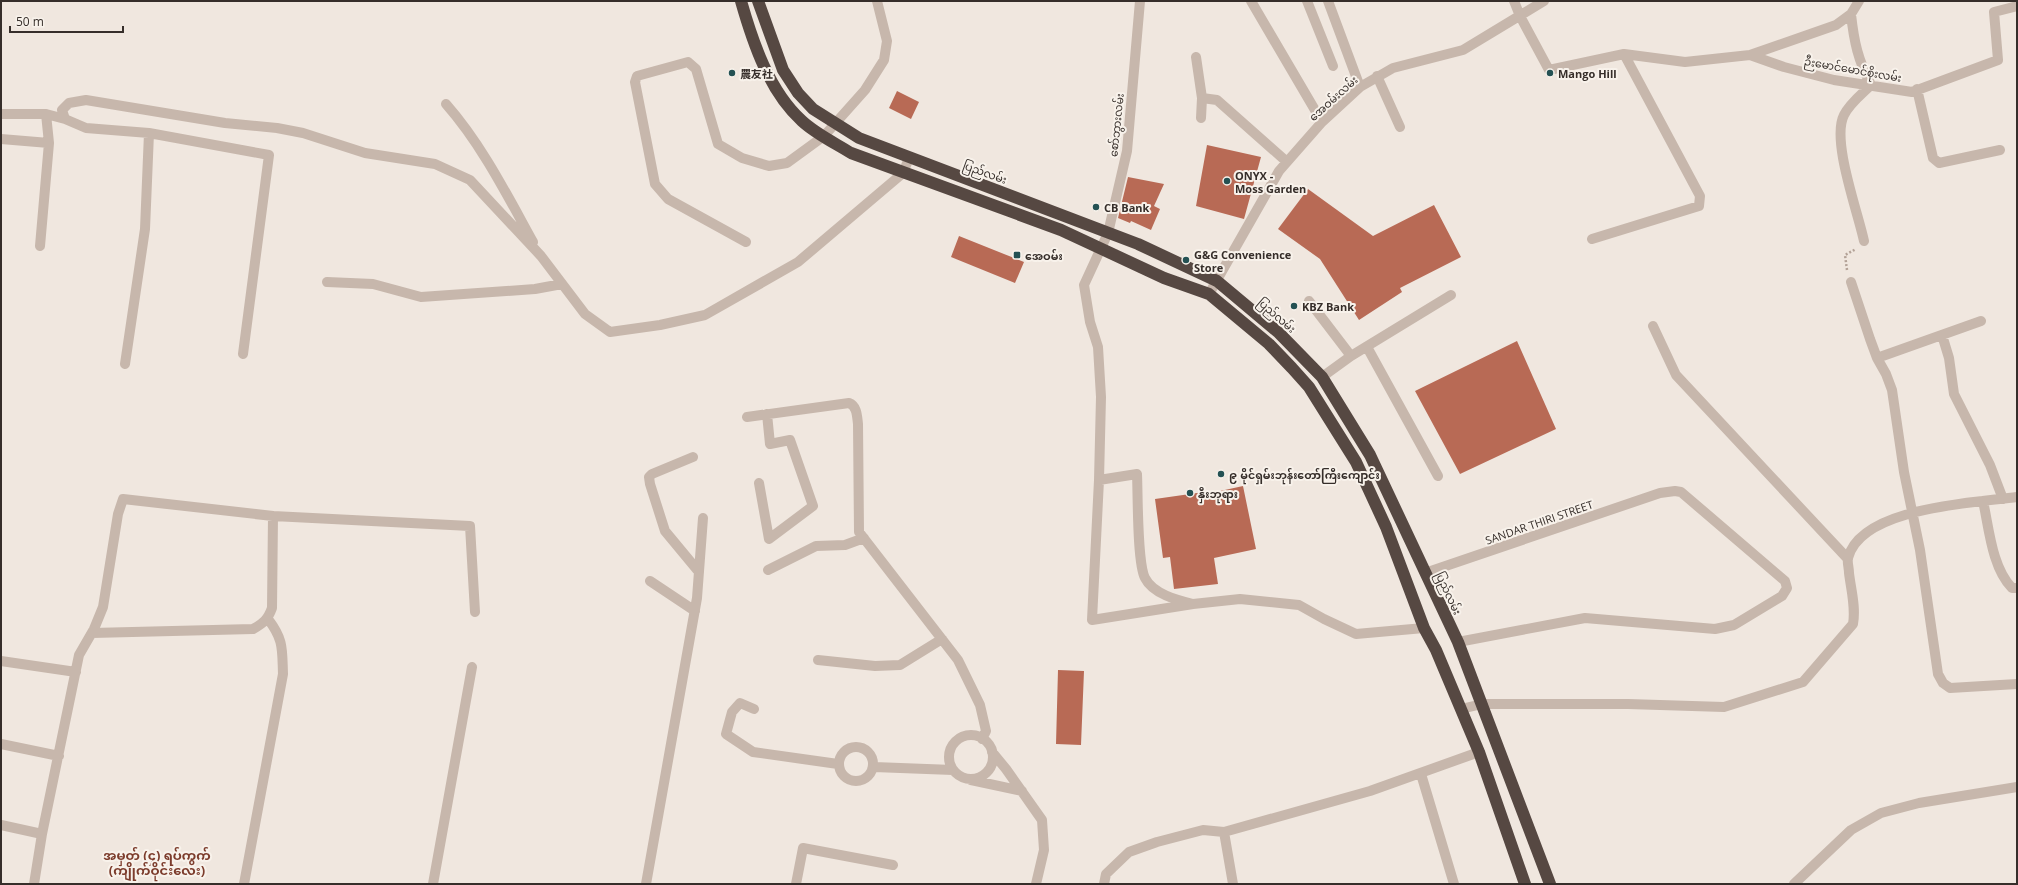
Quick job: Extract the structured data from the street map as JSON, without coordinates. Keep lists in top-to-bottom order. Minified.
{"streets":{"highway":["ပြည်လမ်း"],"street":["ဉီးမောင်မောင်စိုးလမ်း","အေဝမ်းလမ်း","စော်ဘွားလမ်း","SANDAR THIRI STREET"]},"crossings":[["ဉီးမောင်မောင်စိုးလမ်း","အေဝမ်းလမ်း"],["အေဝမ်းလမ်း","ပြည်လမ်း"],["စော်ဘွားလမ်း","ပြည်လမ်း"],["ပြည်လမ်း","SANDAR THIRI STREET"]],"districts":["အမှတ် (၄) ရပ်ကွက် (ကျိုက်ဝိုင်းလေး)"],"places":{"other":["農友社","Mango Hill","ONYX - Moss Garden","CB Bank","G&G Convenience Store","KBZ Bank","၉ မိုင်ရှမ်းဘုန်းတော်ကြီးကျောင်း","နှီးဘုရား"],"transit":["အေဝမ်း"]},"scale_bar":"50 m"}
